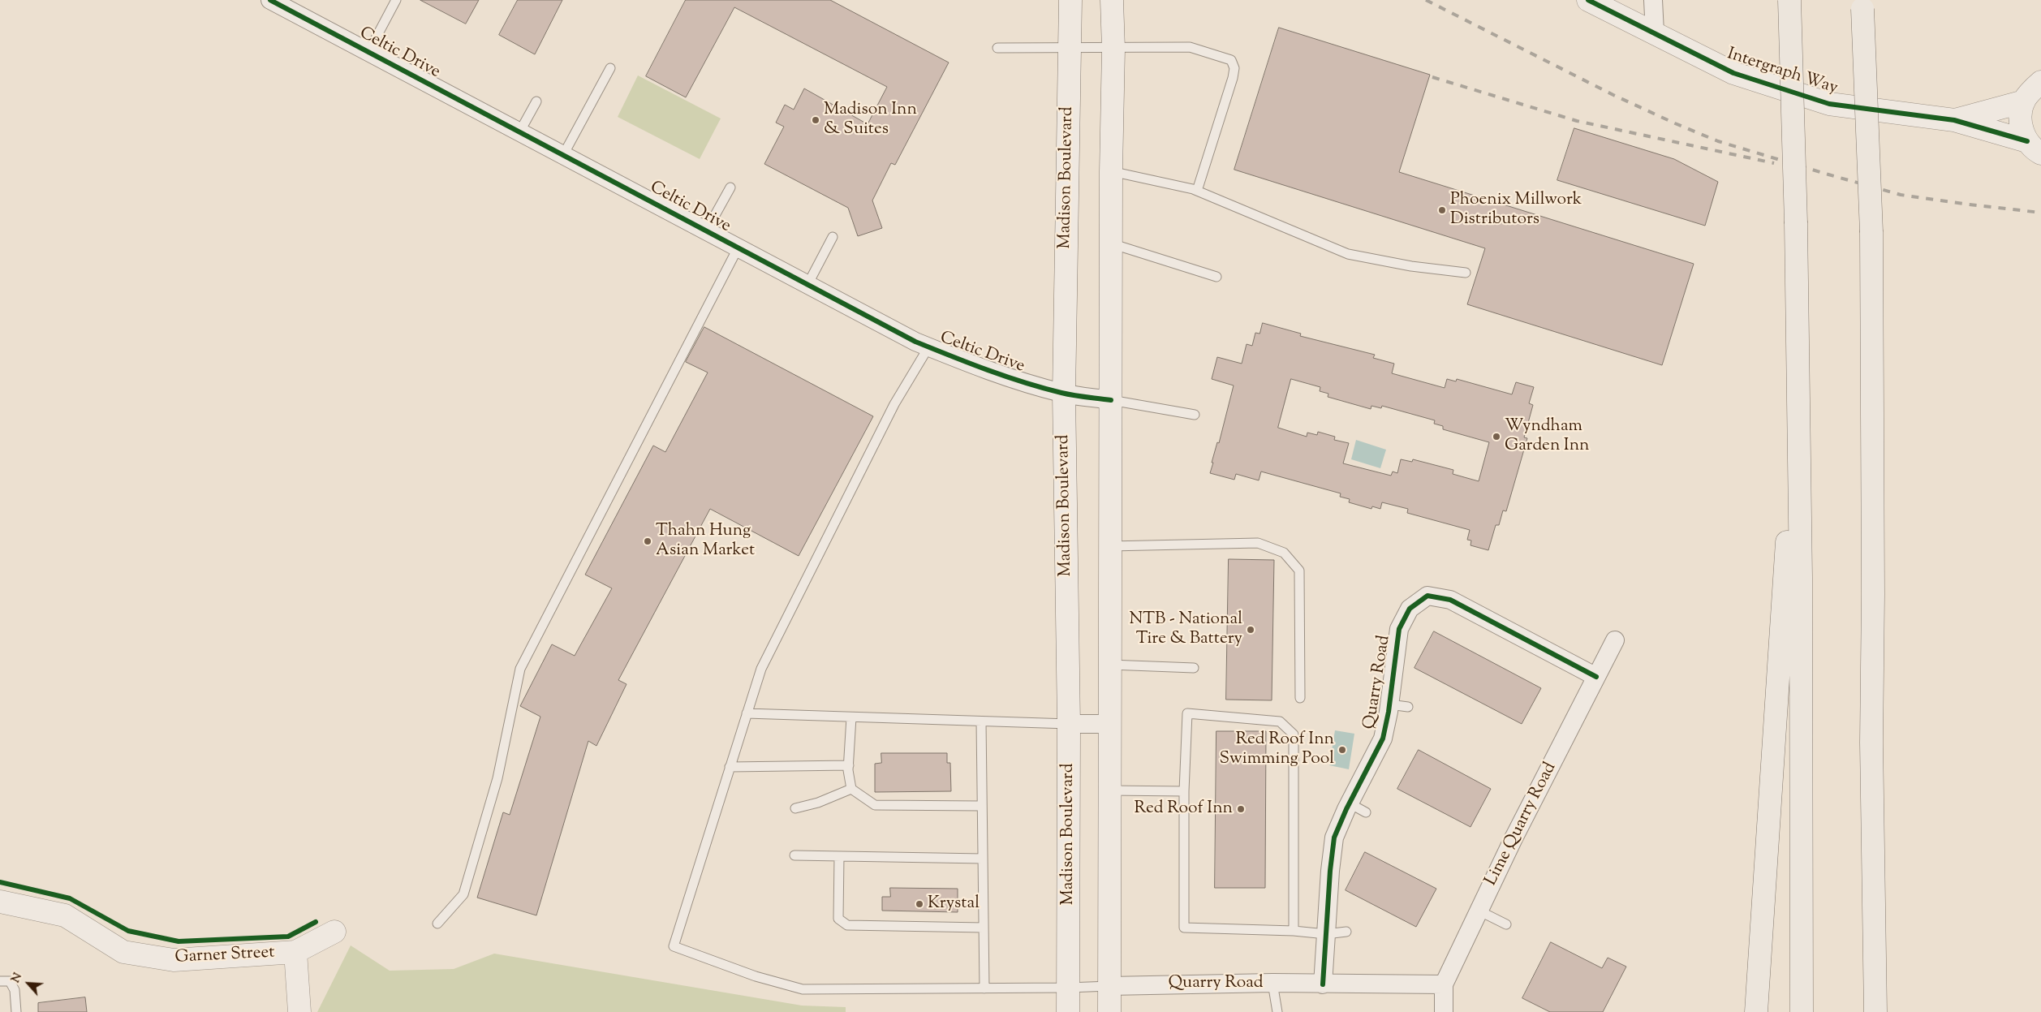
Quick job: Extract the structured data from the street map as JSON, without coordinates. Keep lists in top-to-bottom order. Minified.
{"streets":{"main road":["Intergraph Way","Madison Boulevard","Garner Street"],"street":["Celtic Drive","Quarry Road","Lime Quarry Road"]},"crossings":[["Celtic Drive","Madison Boulevard"],["Quarry Road","Lime Quarry Road"]],"places":["Madison Inn & Suites","Phoenix Millwork Distributors","Wyndham Garden Inn","Thahn Hung Asian Market","NTB - National Tire & Battery","Red Roof Inn Swimming Pool","Red Roof Inn","Krystal"],"north":"top left"}
